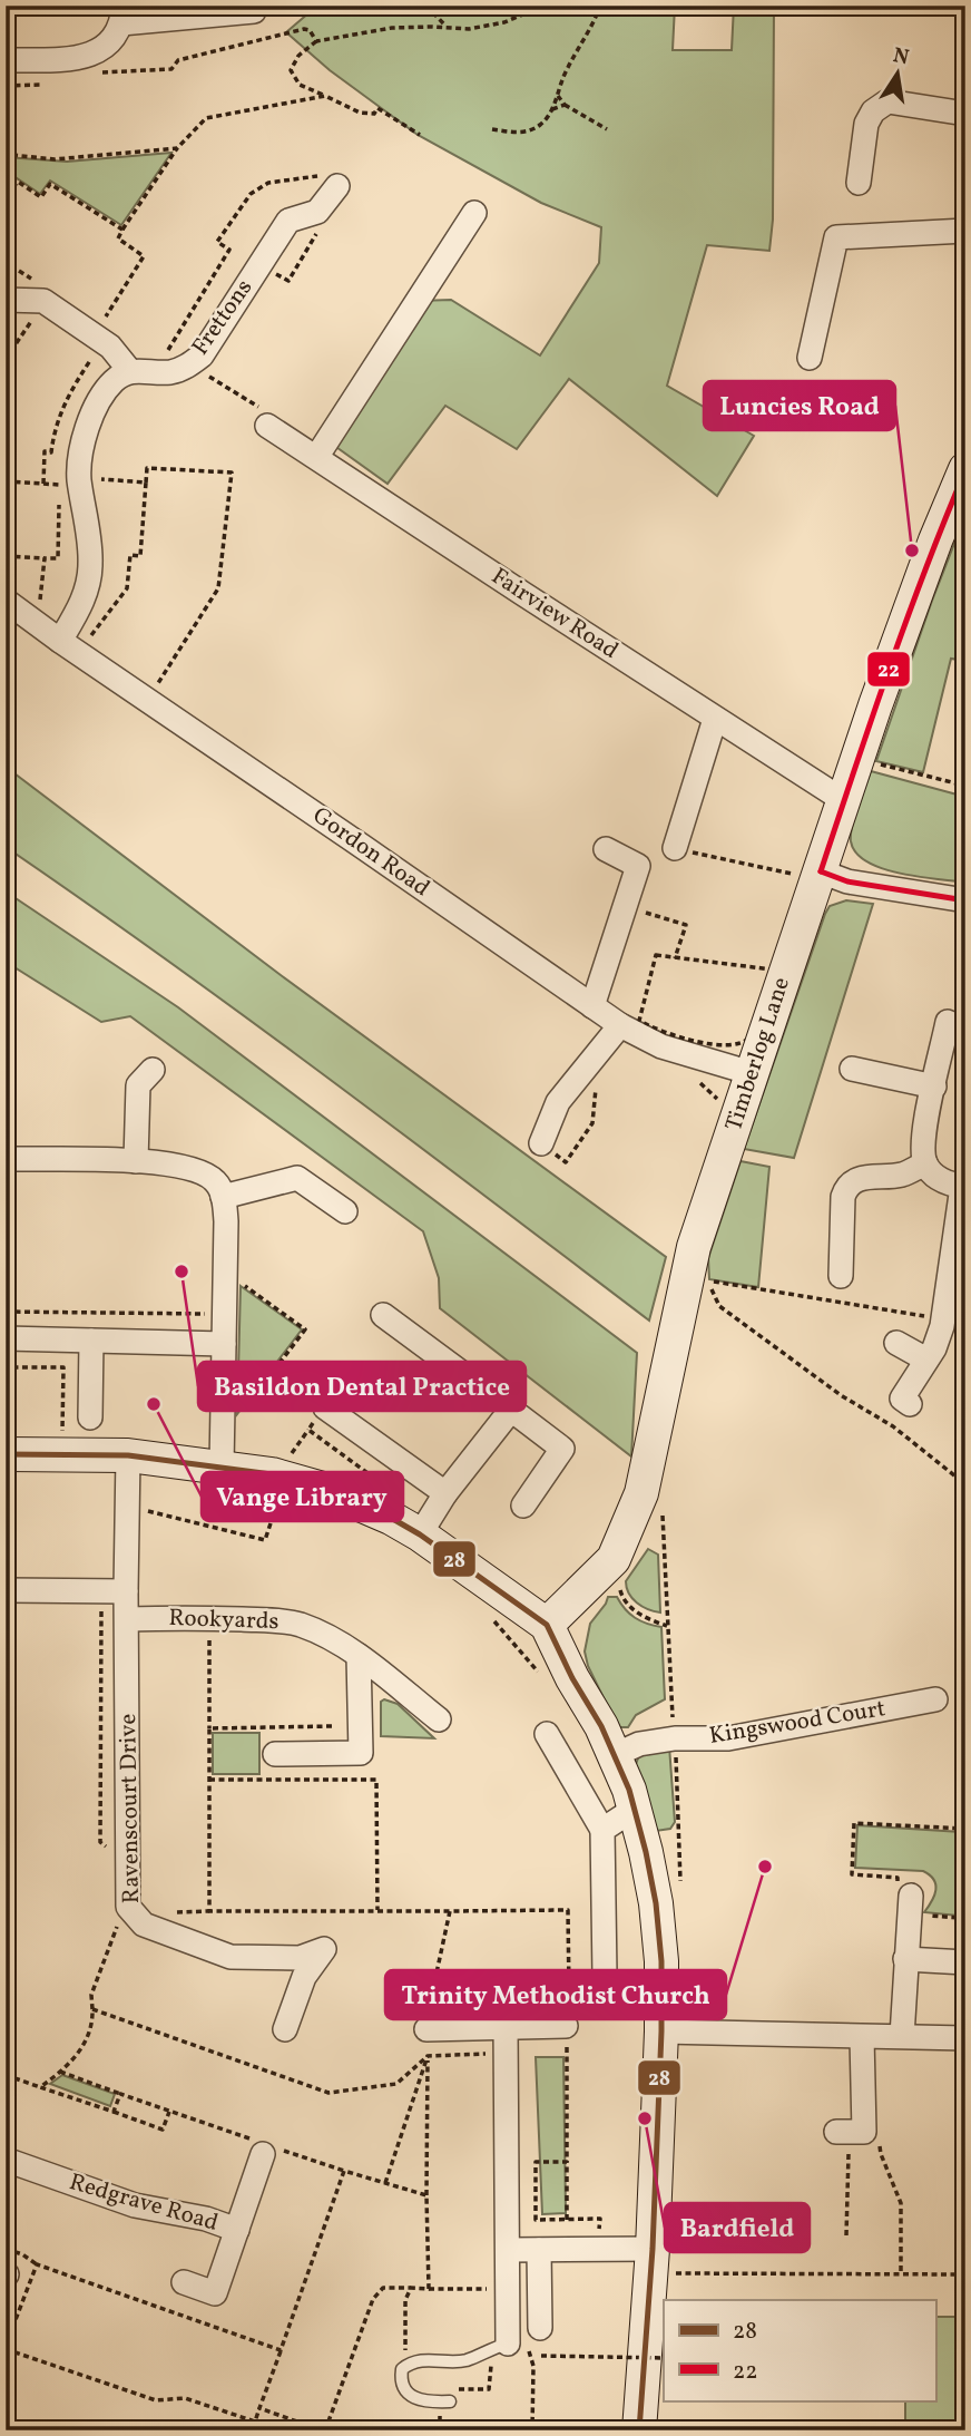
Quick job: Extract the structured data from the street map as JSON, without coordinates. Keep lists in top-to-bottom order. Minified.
{"streets":{"main road":["Timberlog Lane"],"street":["Frettons","Fairview Road","Gordon Road","Rookyards","Kingswood Court","Ravenscourt Drive","Redgrave Road"]},"crossings":[["Fairview Road","Timberlog Lane"],["Gordon Road","Timberlog Lane"],["Rookyards","Ravenscourt Drive"]],"places":["Luncies Road","Basildon Dental Practice","Vange Library","Trinity Methodist Church","Bardfield"],"lines":["transit line 22","transit line 28"],"legend":["28","22"],"north":"top"}
